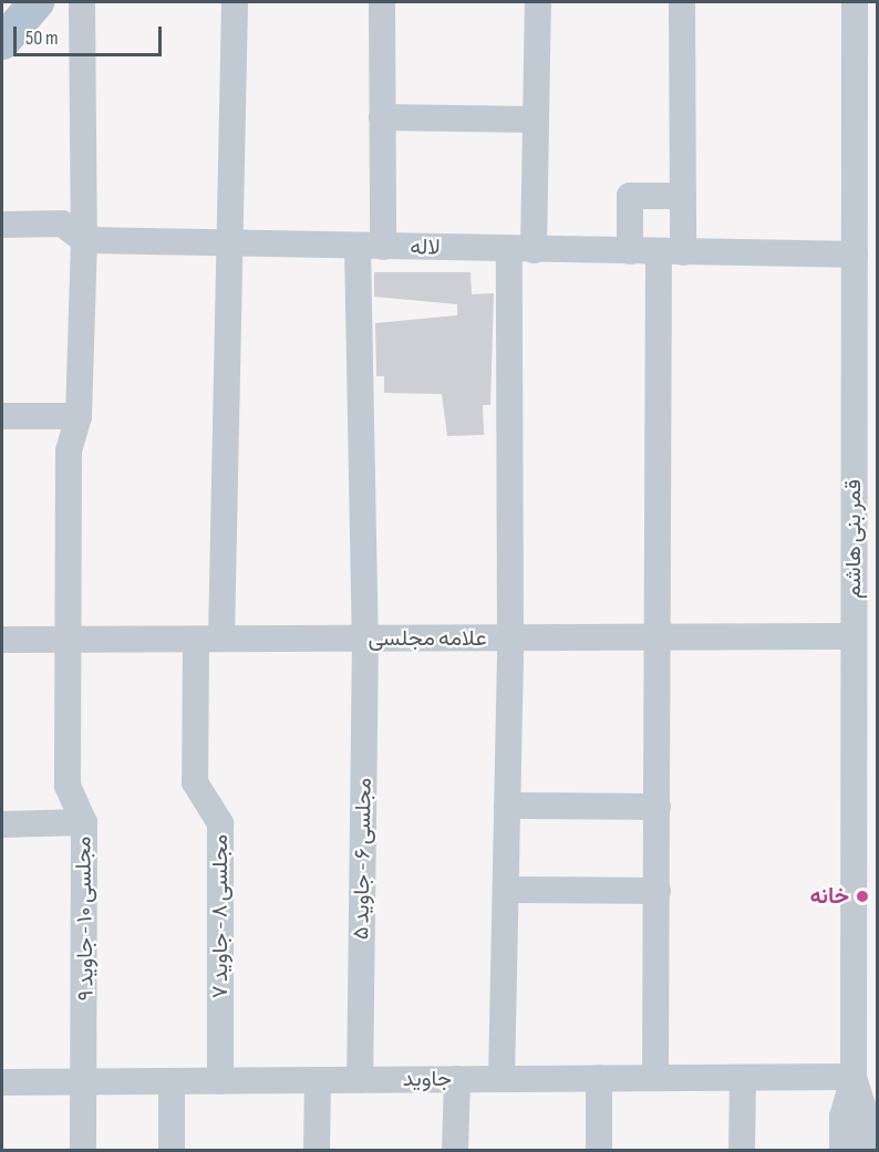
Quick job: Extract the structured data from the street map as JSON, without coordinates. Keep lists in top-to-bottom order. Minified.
{"streets":{"street":["لاله","قمر بنی هاشم","علامه مجلسی","مجلسی ۶ - جاوید ۵","مجلسی ۸ - جاوید ۷","مجلسی ۱۰ - جاوید ۹","جاوید"]},"crossings":[["لاله","قمر بنی هاشم"],["لاله","مجلسی ۶ - جاوید ۵"],["لاله","مجلسی ۸ - جاوید ۷"],["لاله","مجلسی ۱۰ - جاوید ۹"],["قمر بنی هاشم","علامه مجلسی"],["قمر بنی هاشم","جاوید"],["علامه مجلسی","مجلسی ۶ - جاوید ۵"],["علامه مجلسی","مجلسی ۸ - جاوید ۷"],["علامه مجلسی","مجلسی ۱۰ - جاوید ۹"],["مجلسی ۶ - جاوید ۵","جاوید"],["مجلسی ۸ - جاوید ۷","جاوید"],["مجلسی ۱۰ - جاوید ۹","جاوید"]],"places":["خانه"],"scale_bar":"50 m"}
